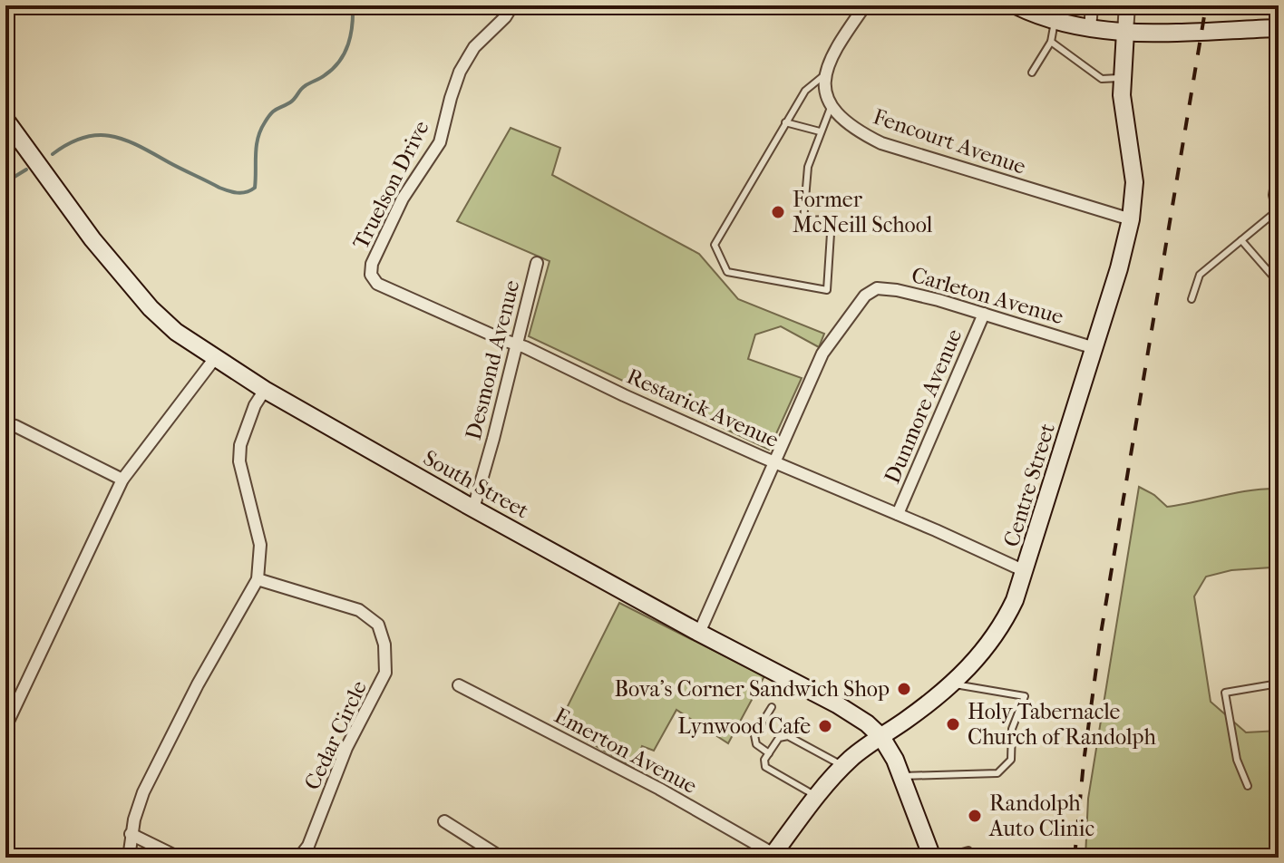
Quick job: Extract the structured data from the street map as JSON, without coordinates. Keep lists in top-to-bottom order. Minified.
{"streets":{"main road":["South Street","Centre Street"],"street":["Fencourt Avenue","Truelson Drive","Carleton Avenue","Desmond Avenue","Dunmore Avenue","Restarick Avenue","Cedar Circle","Emerton Avenue"]},"crossings":[["Fencourt Avenue","Centre Street"],["Truelson Drive","Restarick Avenue"],["Carleton Avenue","Dunmore Avenue"],["Carleton Avenue","Restarick Avenue"],["Carleton Avenue","Centre Street"],["Desmond Avenue","Restarick Avenue"],["Desmond Avenue","South Street"],["Dunmore Avenue","Restarick Avenue"],["Restarick Avenue","Centre Street"],["South Street","Centre Street"],["Centre Street","Emerton Avenue"]],"places":["Former McNeill School","Bova's Corner Sandwich Shop","Holy Tabernacle Church of Randolph","Lynwood Cafe","Randolph Auto Clinic"]}
